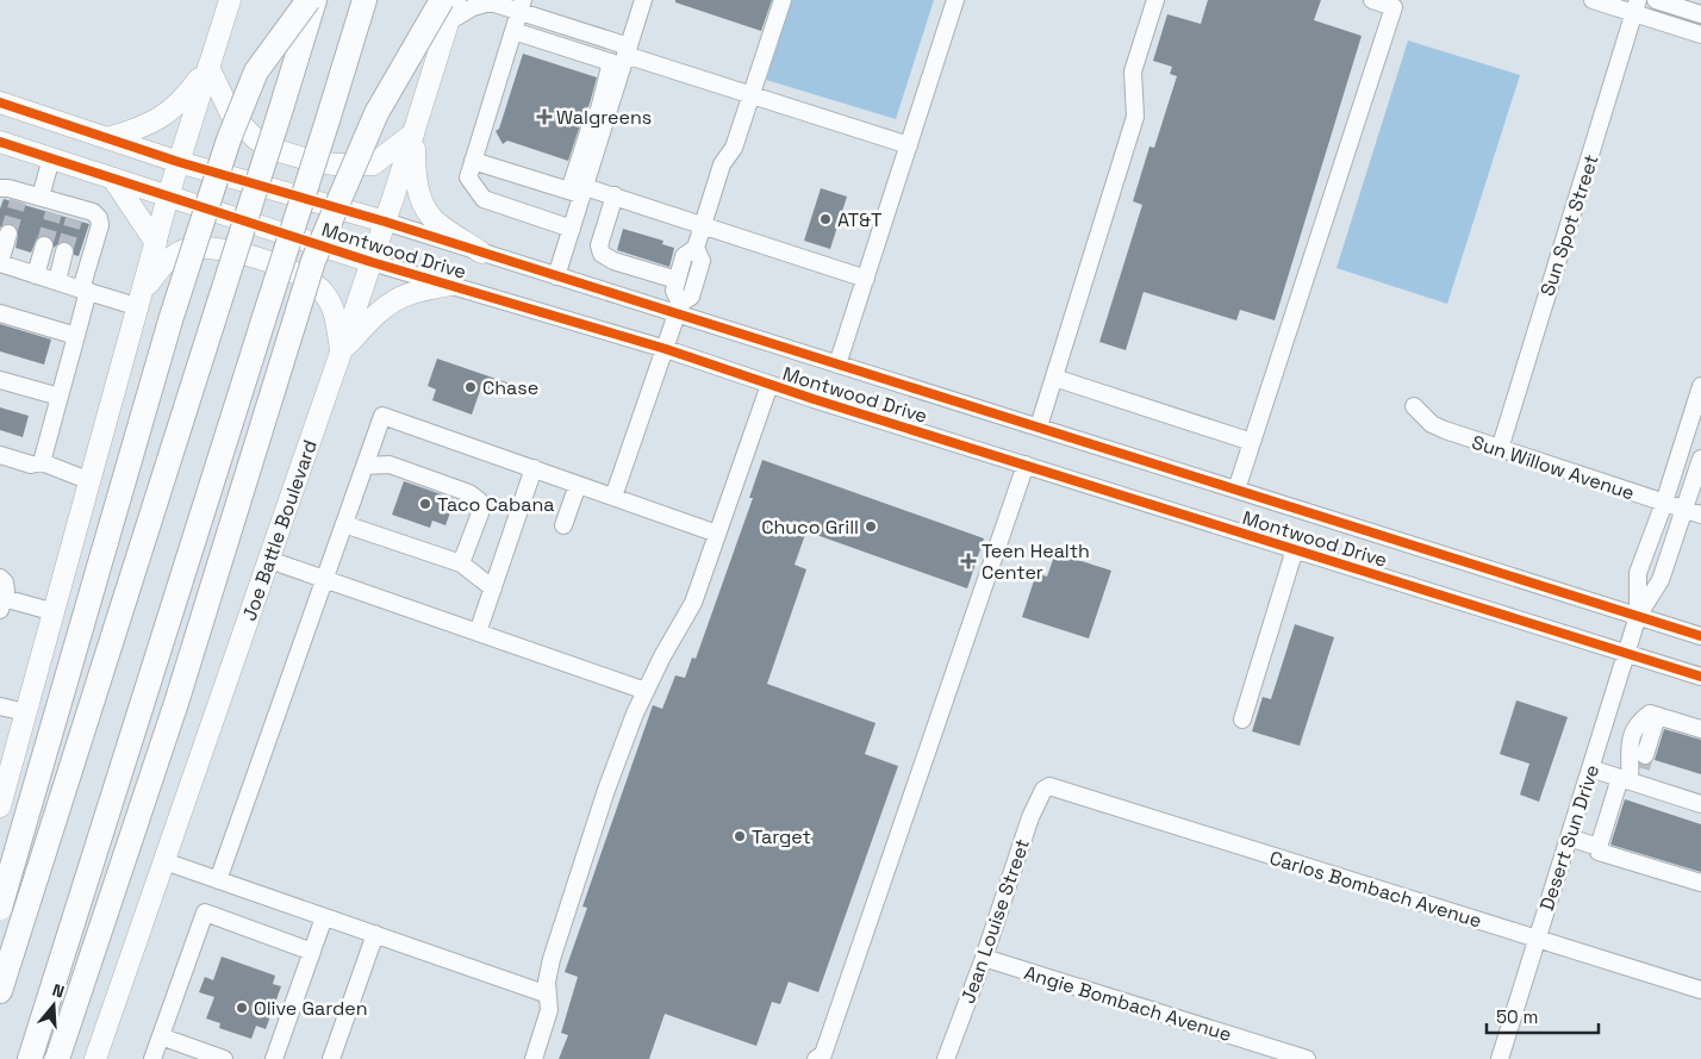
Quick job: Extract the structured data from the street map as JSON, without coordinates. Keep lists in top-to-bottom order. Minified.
{"streets":{"main road":["Montwood Drive","Joe Battle Boulevard"],"street":["Sun Spot Street","Sun Willow Avenue","Desert Sun Drive","Carlos Bombach Avenue","Jean Louise Street","Angie Bombach Avenue"]},"crossings":[["Sun Spot Street","Sun Willow Avenue"],["Montwood Drive","Joe Battle Boulevard"],["Montwood Drive","Desert Sun Drive"],["Sun Willow Avenue","Desert Sun Drive"],["Desert Sun Drive","Carlos Bombach Avenue"],["Carlos Bombach Avenue","Jean Louise Street"],["Jean Louise Street","Angie Bombach Avenue"]],"places":{"health":["Walgreens","Teen Health Center"],"other":["AT&T","Chase","Taco Cabana","Chuco Grill","Target","Olive Garden"]},"scale_bar":"50 m","north":"top"}
